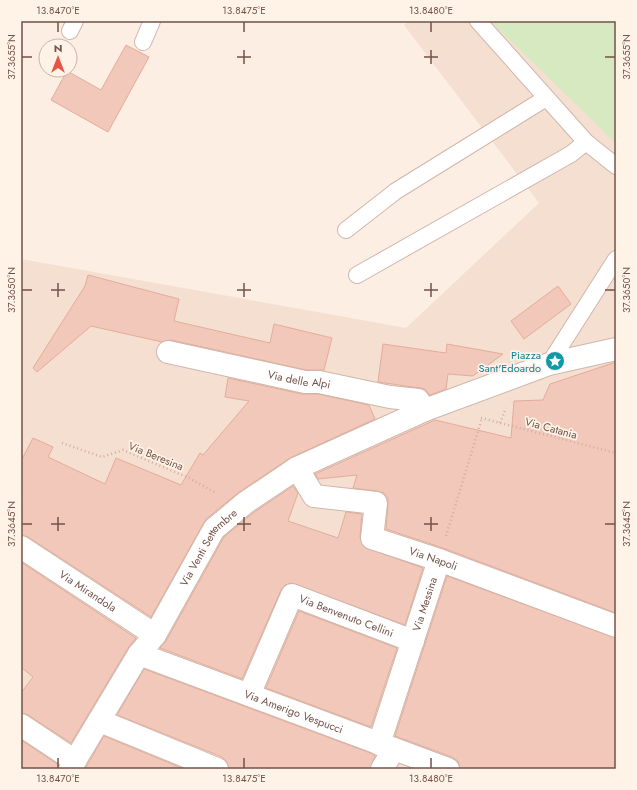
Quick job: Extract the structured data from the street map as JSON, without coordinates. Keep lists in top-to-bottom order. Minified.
{"streets":{"street":["Via delle Alpi","Via Venti Settembre","Via Napoli","Via Mirandola","Via Messina","Via Benvenuto Cellini","Via Amerigo Vespucci"],"path":["Via Catania","Via Beresina"]},"crossings":[["Via delle Alpi","Via Venti Settembre"],["Via Catania","Via Napoli"],["Via Catania","Via Messina"],["Via Beresina","Via Venti Settembre"],["Via Venti Settembre","Via Napoli"],["Via Venti Settembre","Via Mirandola"],["Via Venti Settembre","Via Amerigo Vespucci"],["Via Napoli","Via Messina"],["Via Messina","Via Benvenuto Cellini"],["Via Messina","Via Amerigo Vespucci"],["Via Benvenuto Cellini","Via Amerigo Vespucci"]],"places":{"place":["Piazza Sant'Edoardo"]},"north":"top","coordinates":["13.8470°E","13.8475°E","13.8480°E","37.3655°N","37.3650°N","37.3645°N"]}
